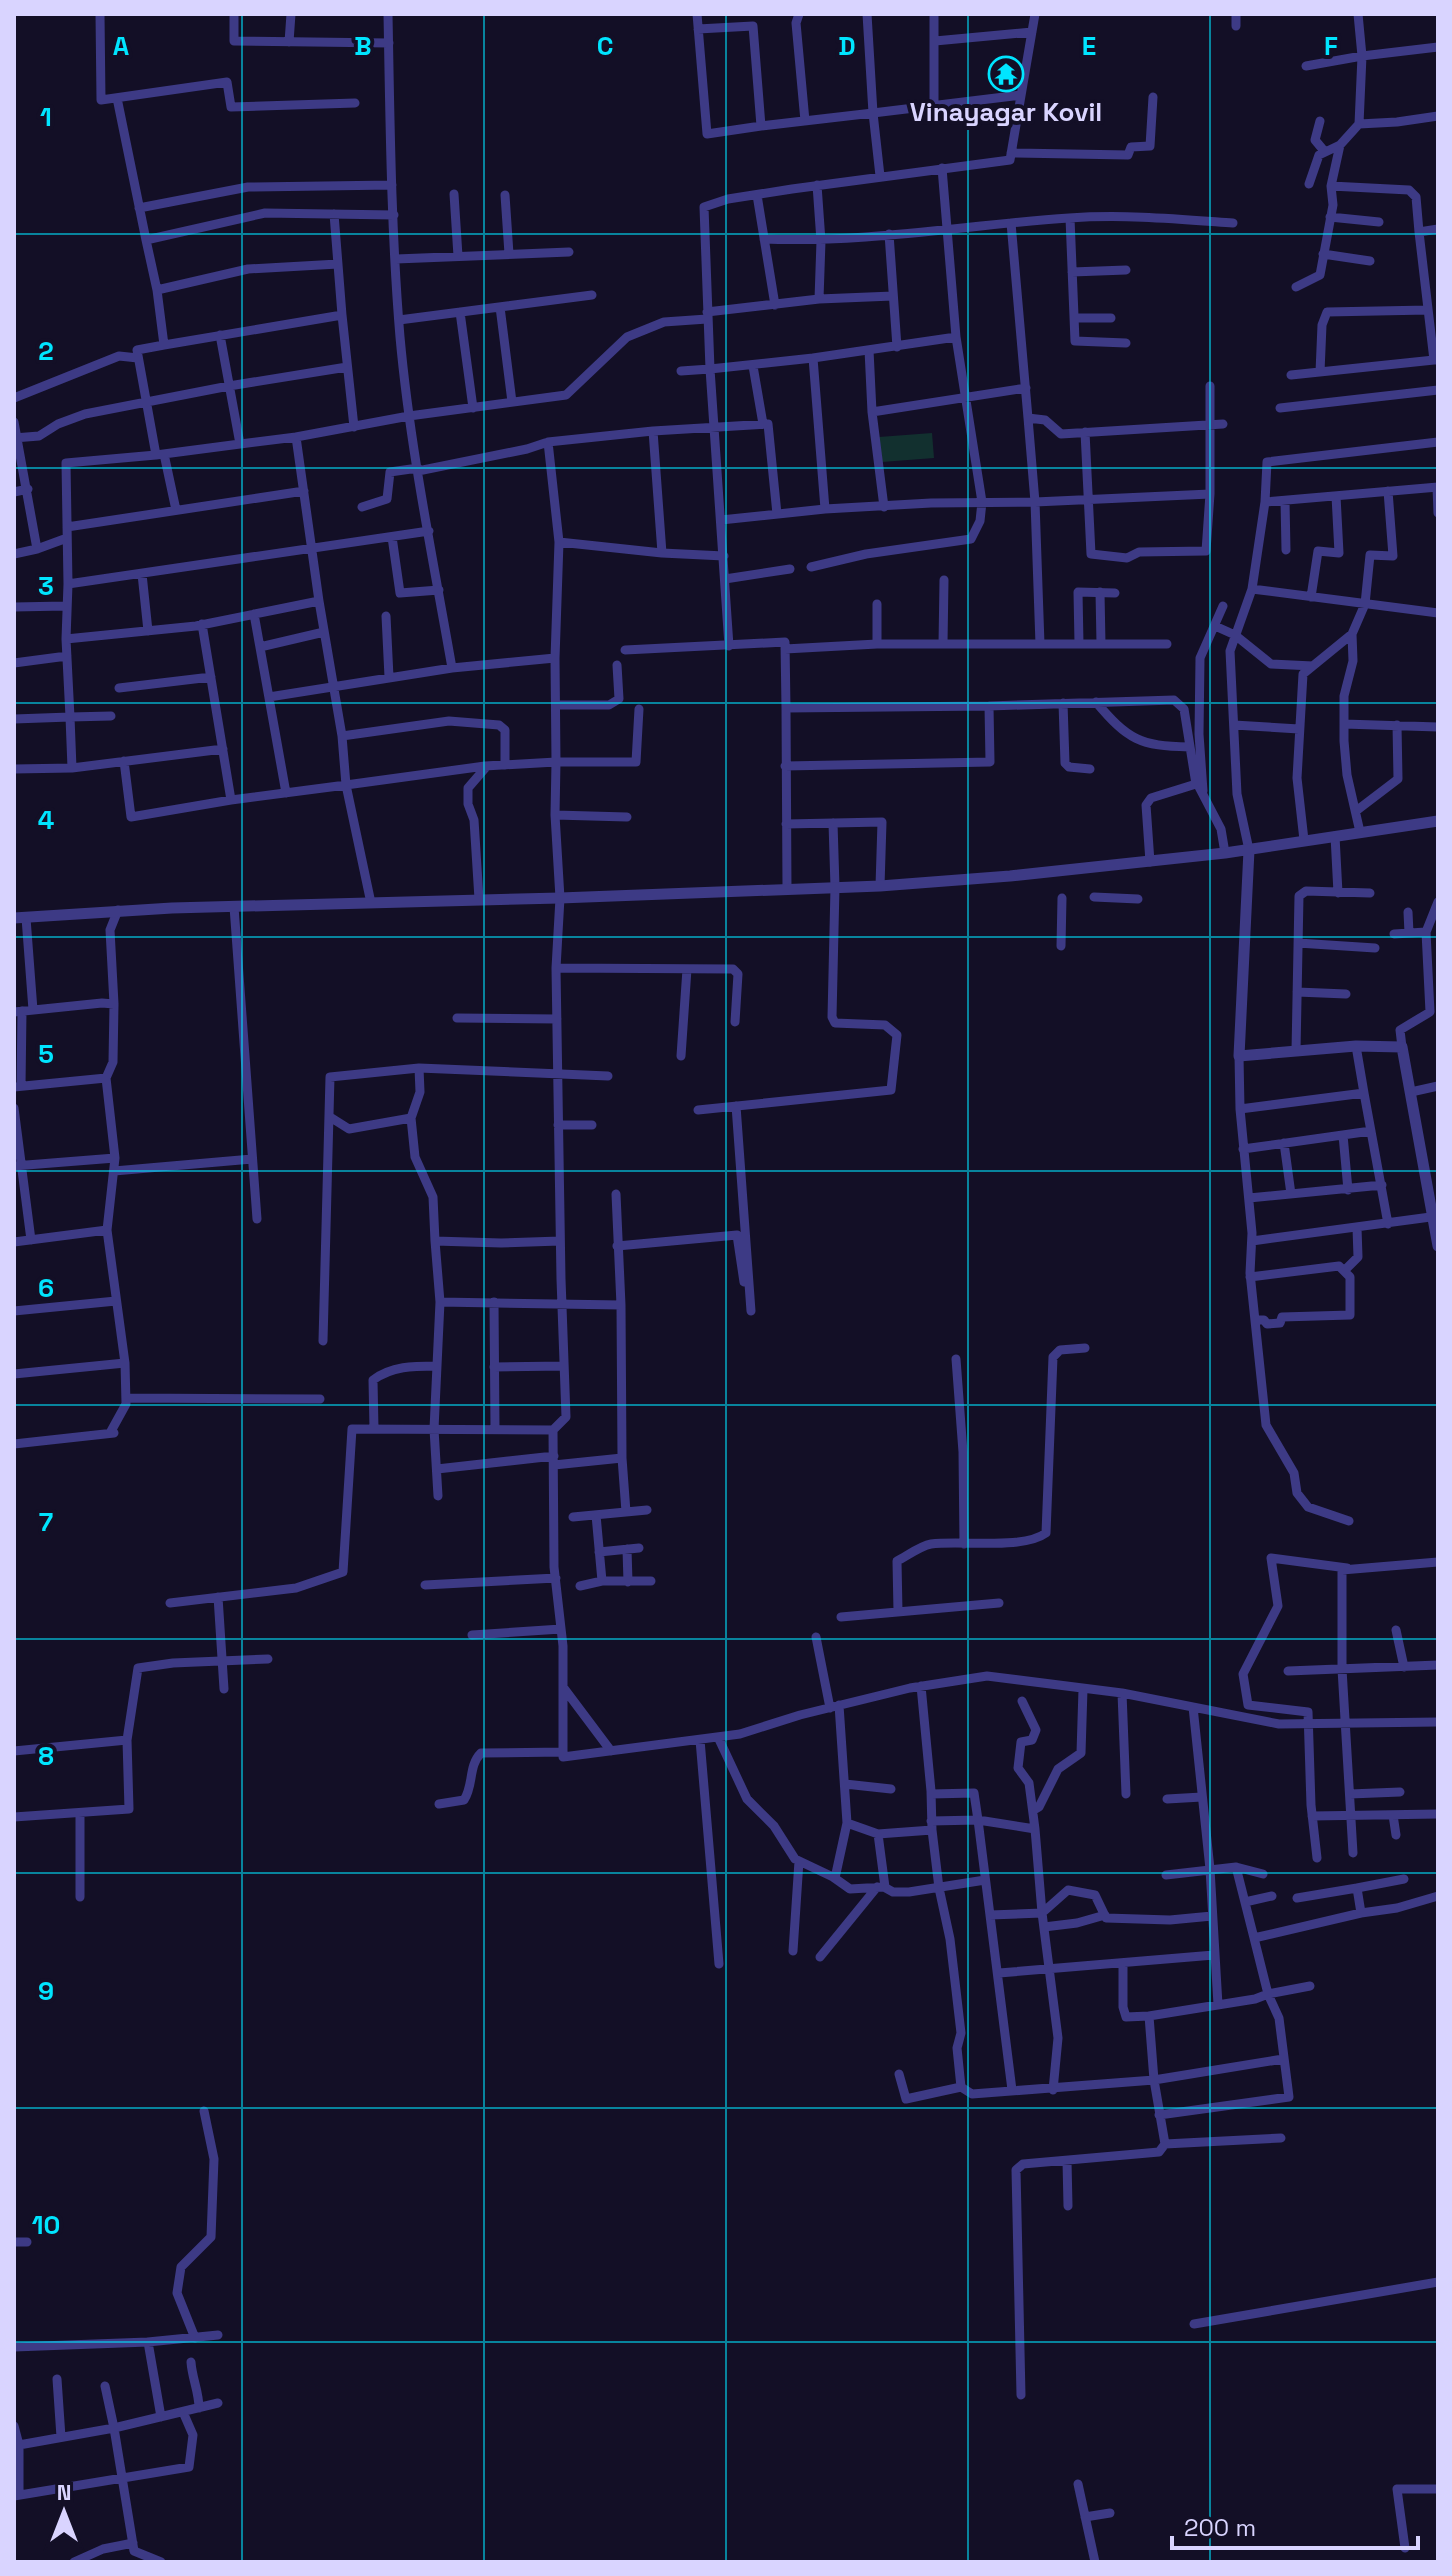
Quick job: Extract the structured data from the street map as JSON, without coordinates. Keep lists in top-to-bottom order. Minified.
{"places":{"temple":["Vinayagar Kovil"]},"scale_bar":"200 m","north":"top","grid":{"columns":["A","B","C","D","E","F"],"rows":["1","2","3","4","5","6","7","8","9","10"]}}
